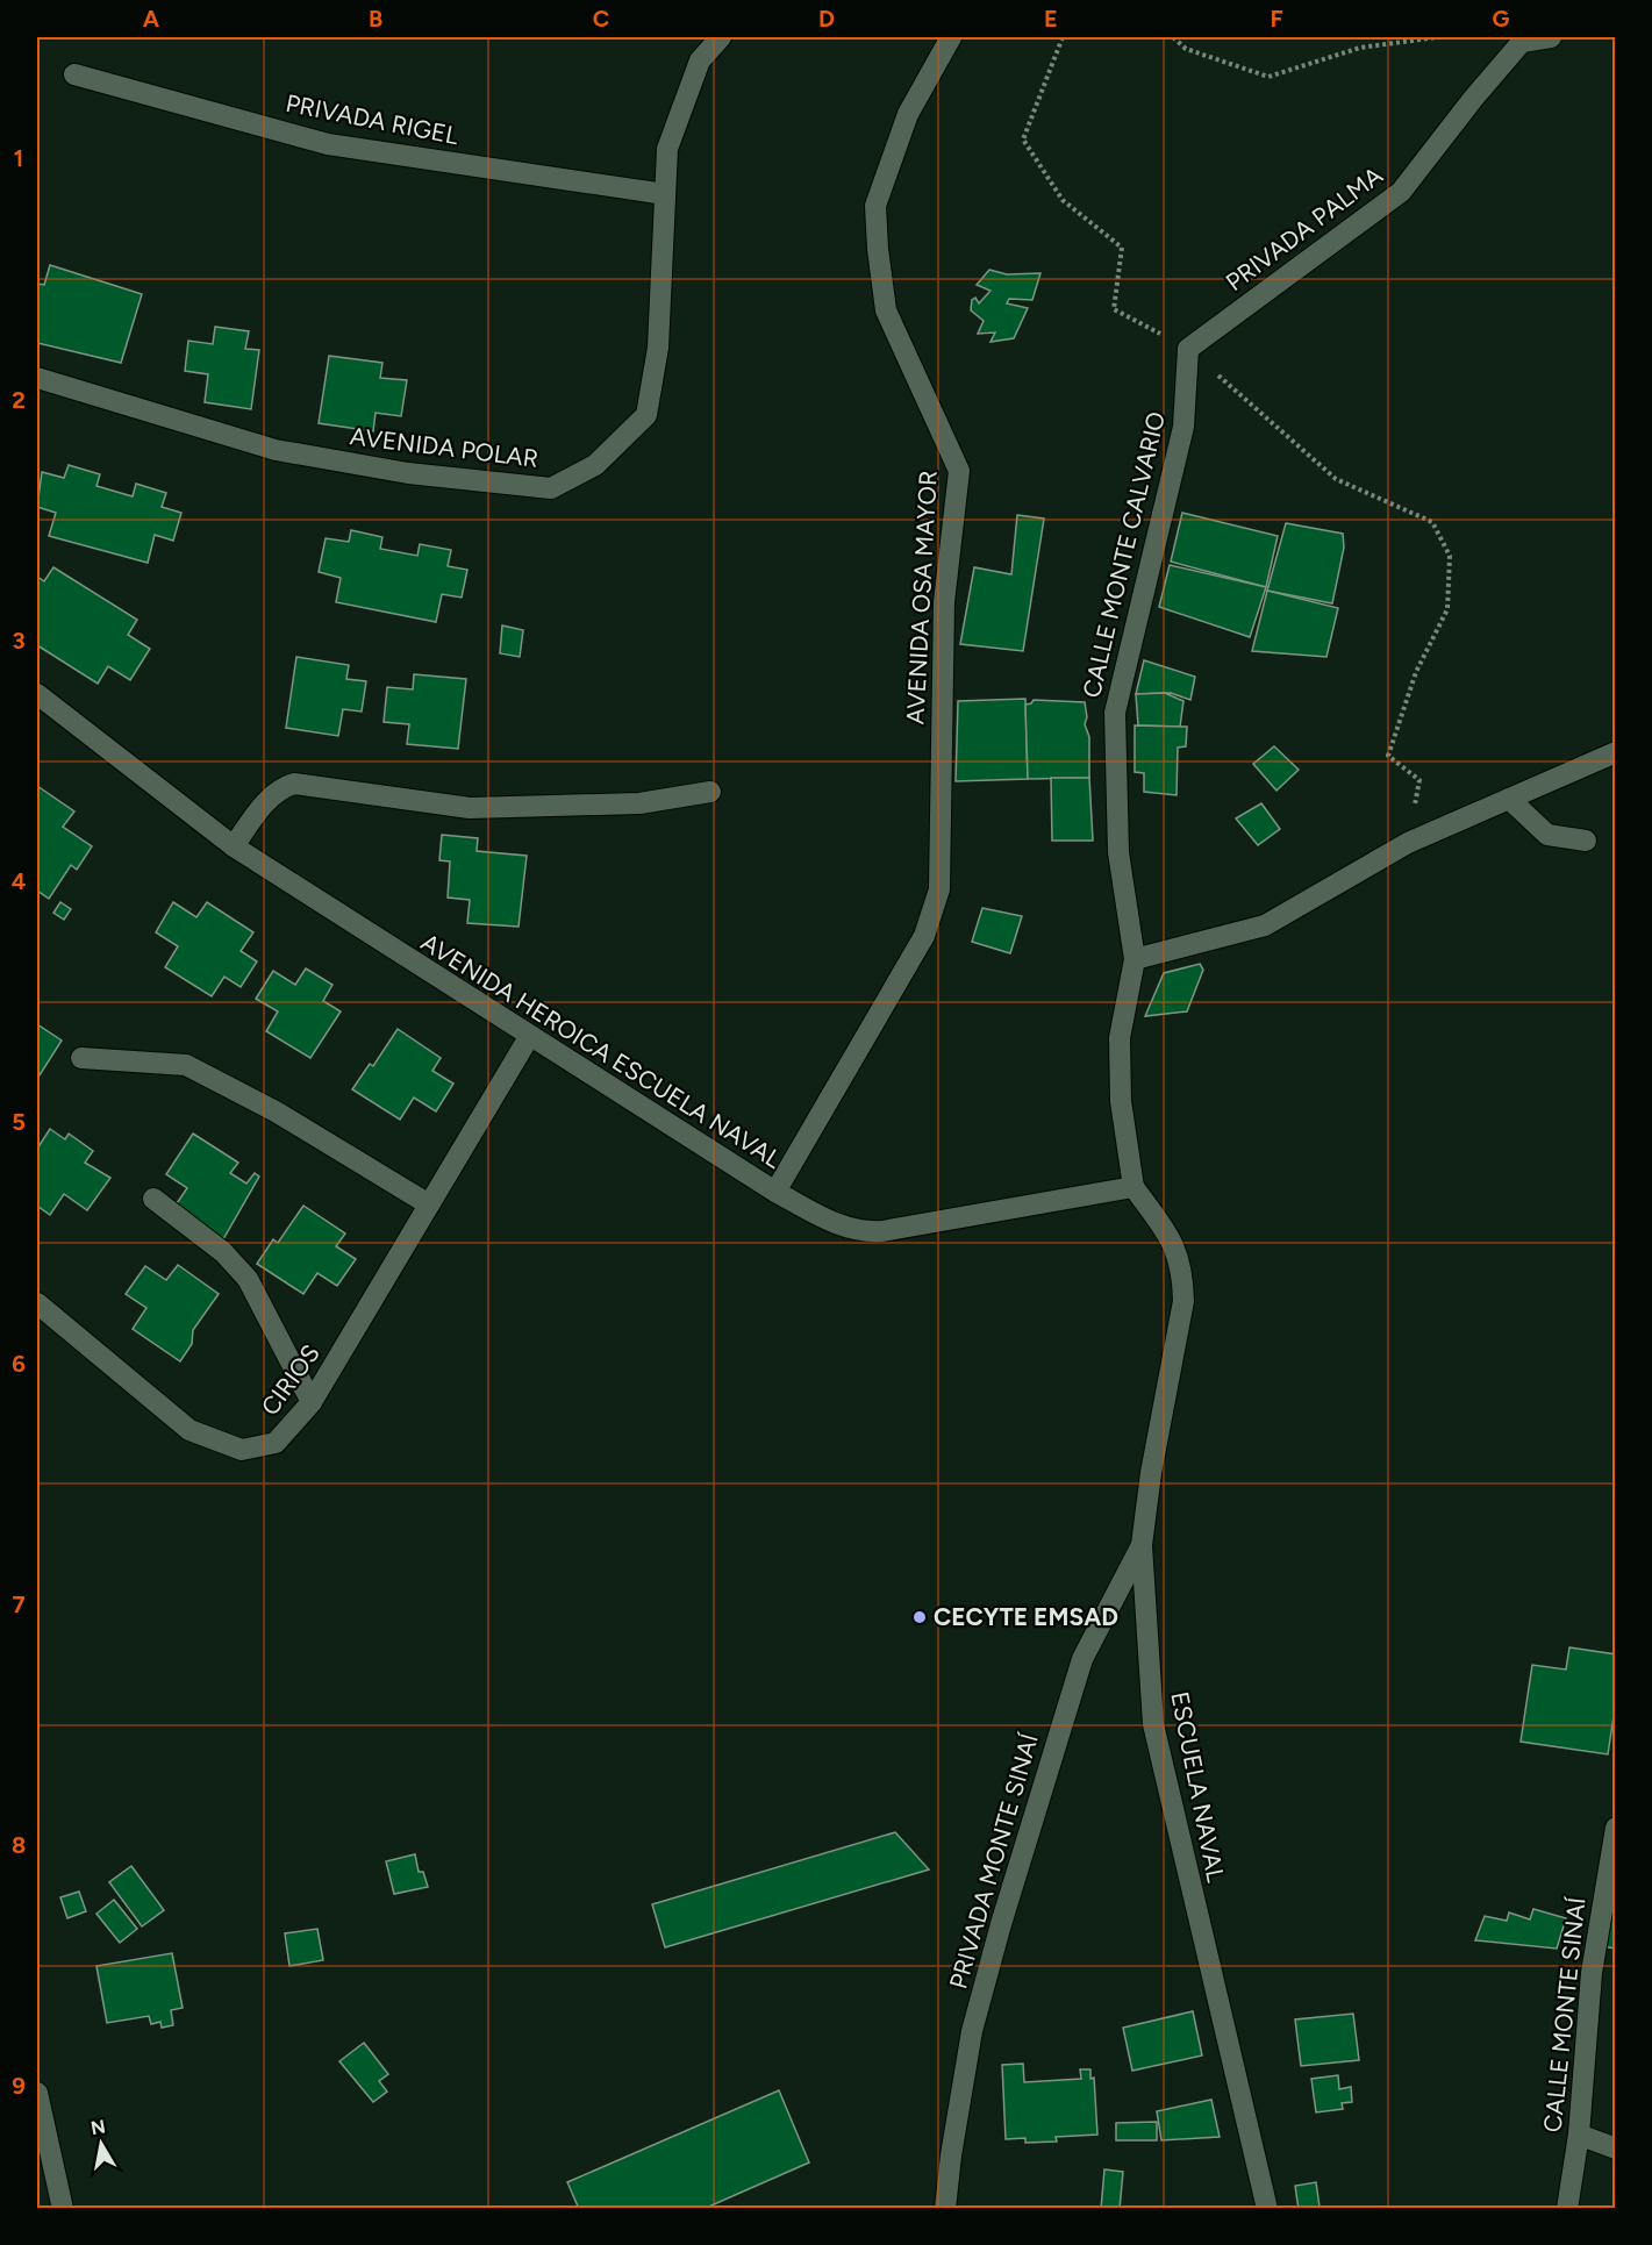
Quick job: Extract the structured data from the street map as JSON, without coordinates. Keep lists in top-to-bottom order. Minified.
{"streets":{"street":["PRIVADA RIGEL","PRIVADA PALMA","AVENIDA POLAR","CALLE MONTE CALVARIO","AVENIDA OSA MAYOR","AVENIDA HEROICA ESCUELA NAVAL","CIRIOS","ESCUELA NAVAL","PRIVADA MONTE SINAÍ","CALLE MONTE SINAÍ"]},"crossings":[["PRIVADA RIGEL","AVENIDA POLAR"],["PRIVADA PALMA","CALLE MONTE CALVARIO"],["CALLE MONTE CALVARIO","AVENIDA HEROICA ESCUELA NAVAL"],["CALLE MONTE CALVARIO","ESCUELA NAVAL"],["AVENIDA OSA MAYOR","AVENIDA HEROICA ESCUELA NAVAL"],["AVENIDA HEROICA ESCUELA NAVAL","CIRIOS"],["AVENIDA HEROICA ESCUELA NAVAL","ESCUELA NAVAL"],["ESCUELA NAVAL","PRIVADA MONTE SINAÍ"]],"places":["CECYTE EMSAD"],"north":"top","grid":{"columns":["A","B","C","D","E","F","G"],"rows":["1","2","3","4","5","6","7","8","9"]}}
